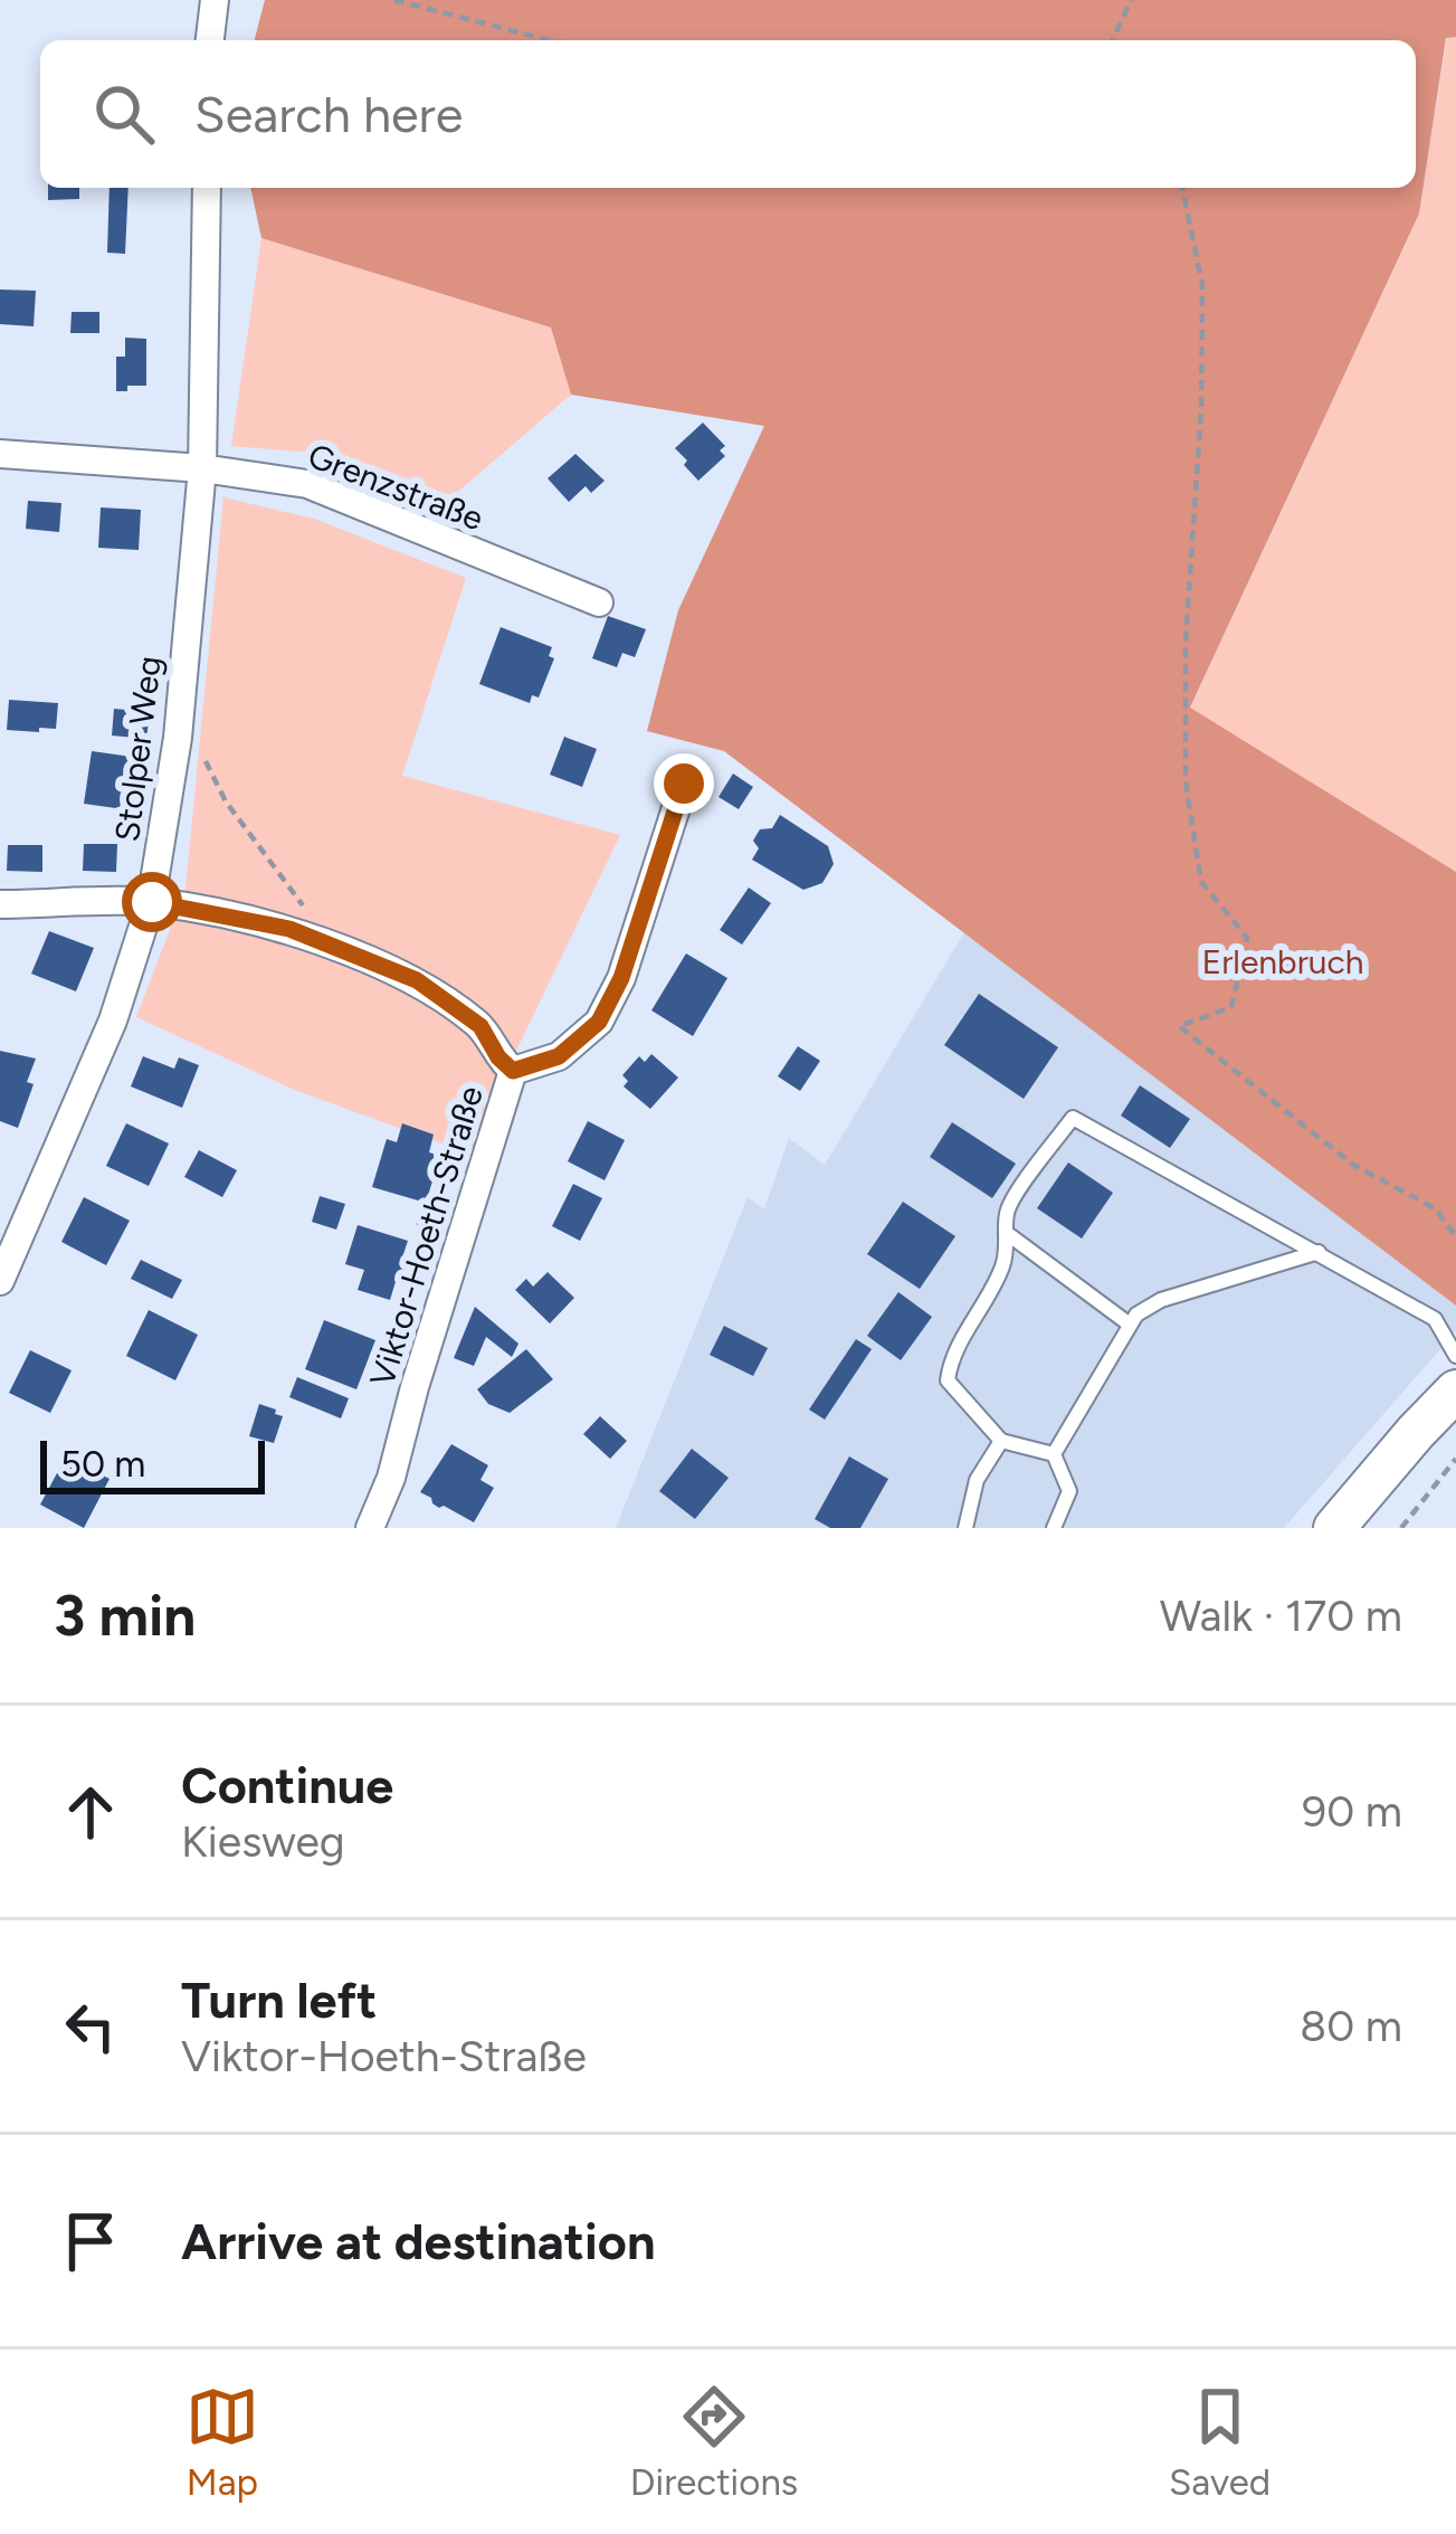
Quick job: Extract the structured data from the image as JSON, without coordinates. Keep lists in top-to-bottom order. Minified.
{"streets":{"street":["Grenzstraße","Stolper Weg","Viktor-Hoeth-Straße"]},"crossings":[["Grenzstraße","Stolper Weg"]],"parks":["Erlenbruch"],"scale_bar":"50 m","page":{"search":"Search here","scale":"50 m","heading":["3 min","Walk · 170 m"],"list":[["Continue","Kiesweg","90 m"],["Turn left","Viktor-Hoeth-Straße","80 m"],"Arrive at destination"],"nav":["Map","Directions","Saved"]}}
